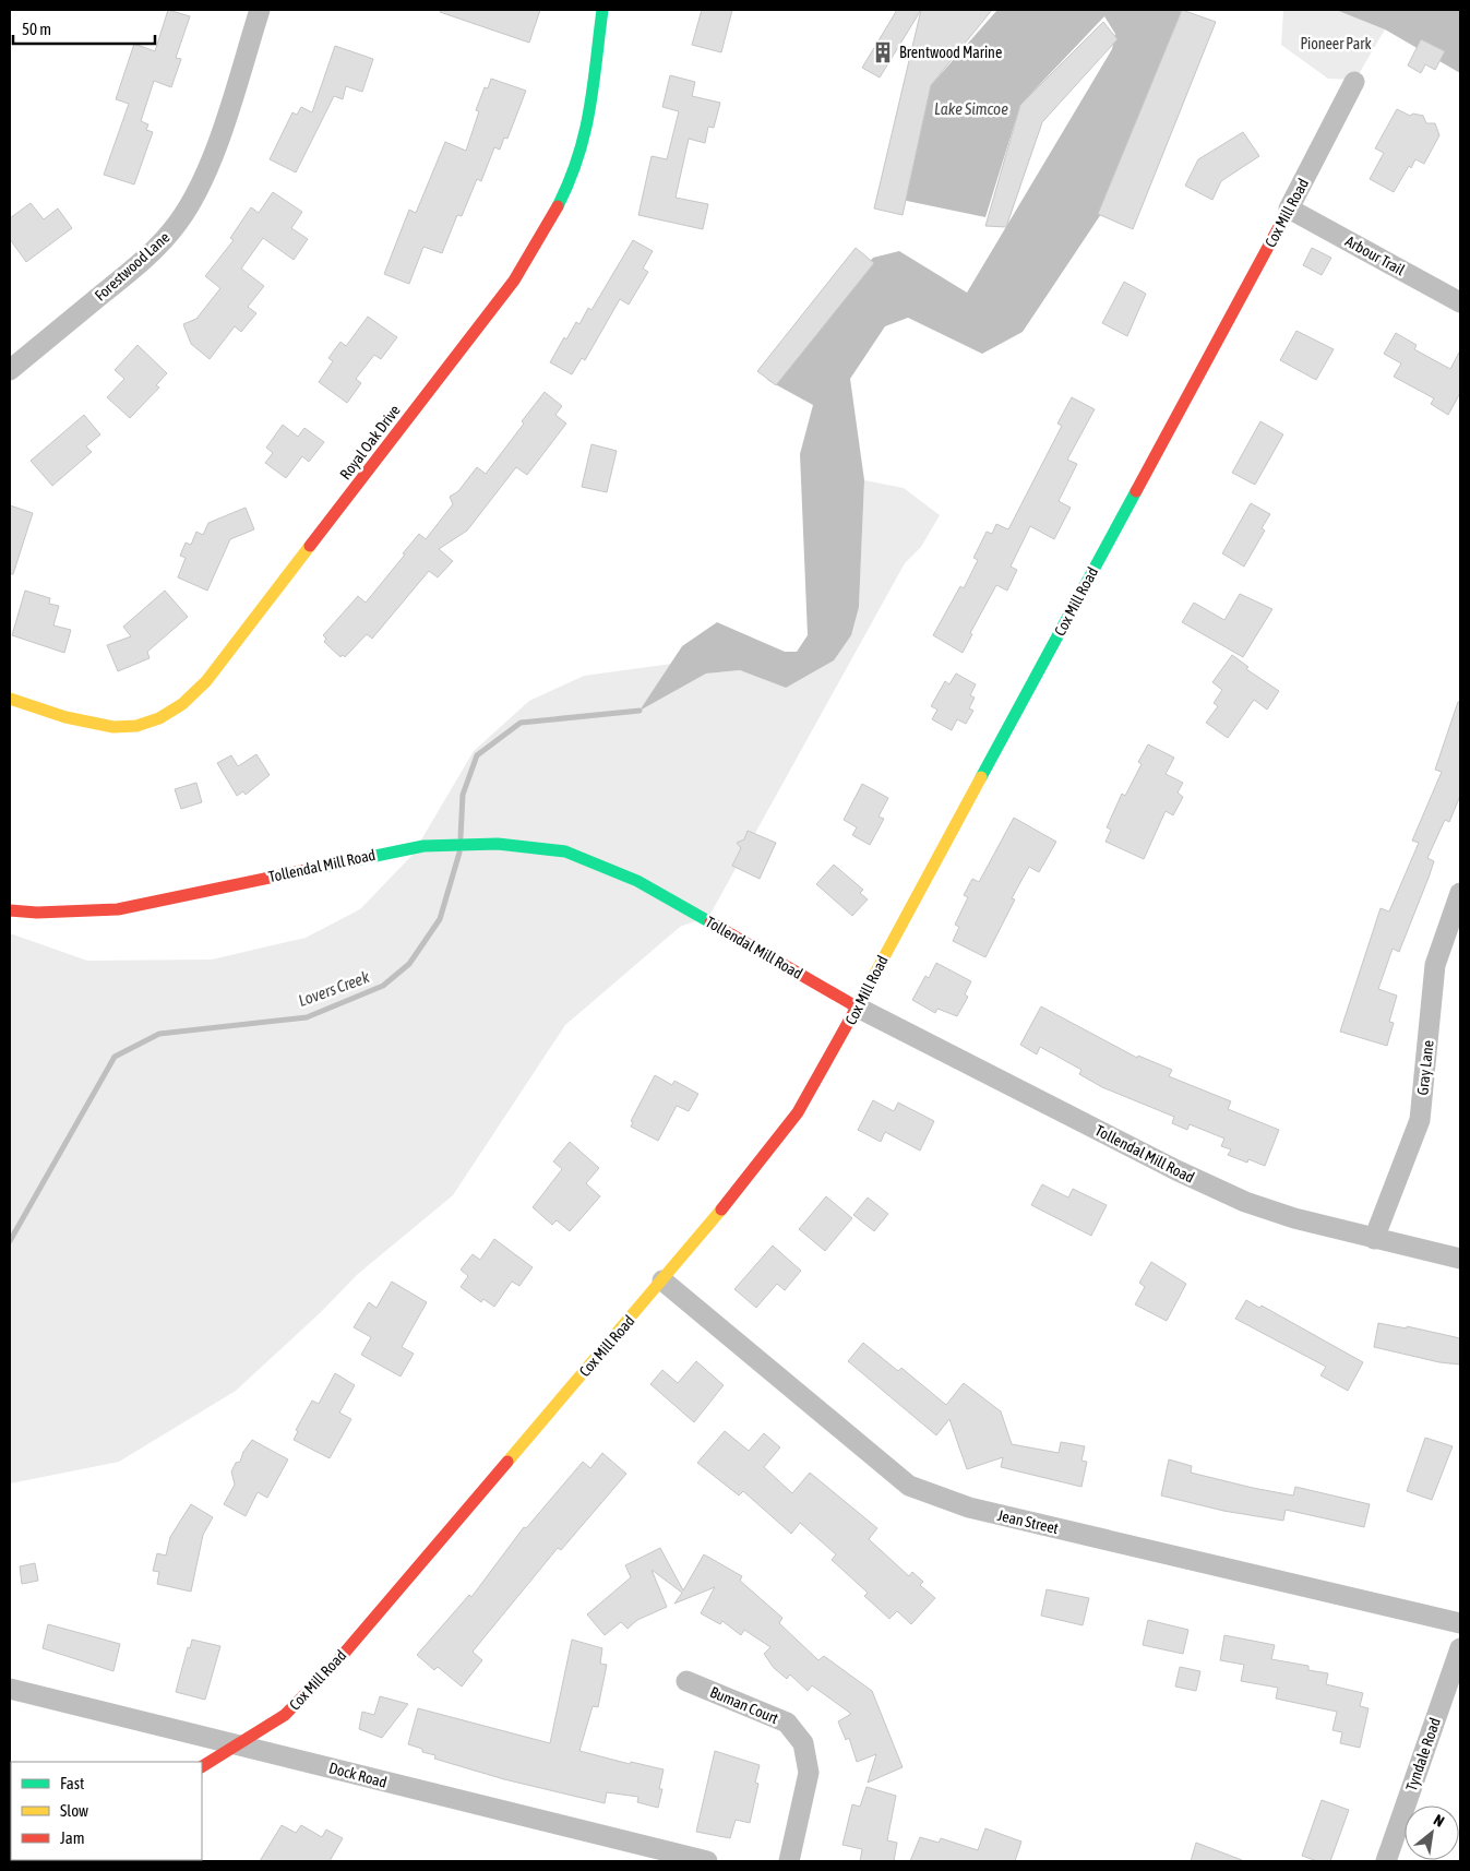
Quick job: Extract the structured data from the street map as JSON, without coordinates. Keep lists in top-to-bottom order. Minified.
{"streets":{"street":["Cox Mill Road","Arbour Trail","Forestwood Lane","Royal Oak Drive","Tollendal Mill Road","Gray Lane","Jean Street","Buman Court","Tyndale Road","Dock Road"]},"crossings":[["Cox Mill Road","Arbour Trail"],["Cox Mill Road","Tollendal Mill Road"],["Cox Mill Road","Jean Street"],["Cox Mill Road","Dock Road"],["Tollendal Mill Road","Gray Lane"]],"water":["Lake Simcoe","Lovers Creek"],"parks":["Pioneer Park"],"places":{"building":["Brentwood Marine"]},"legend":["Fast","Slow","Jam"],"scale_bar":"50 m","north":"top right"}
